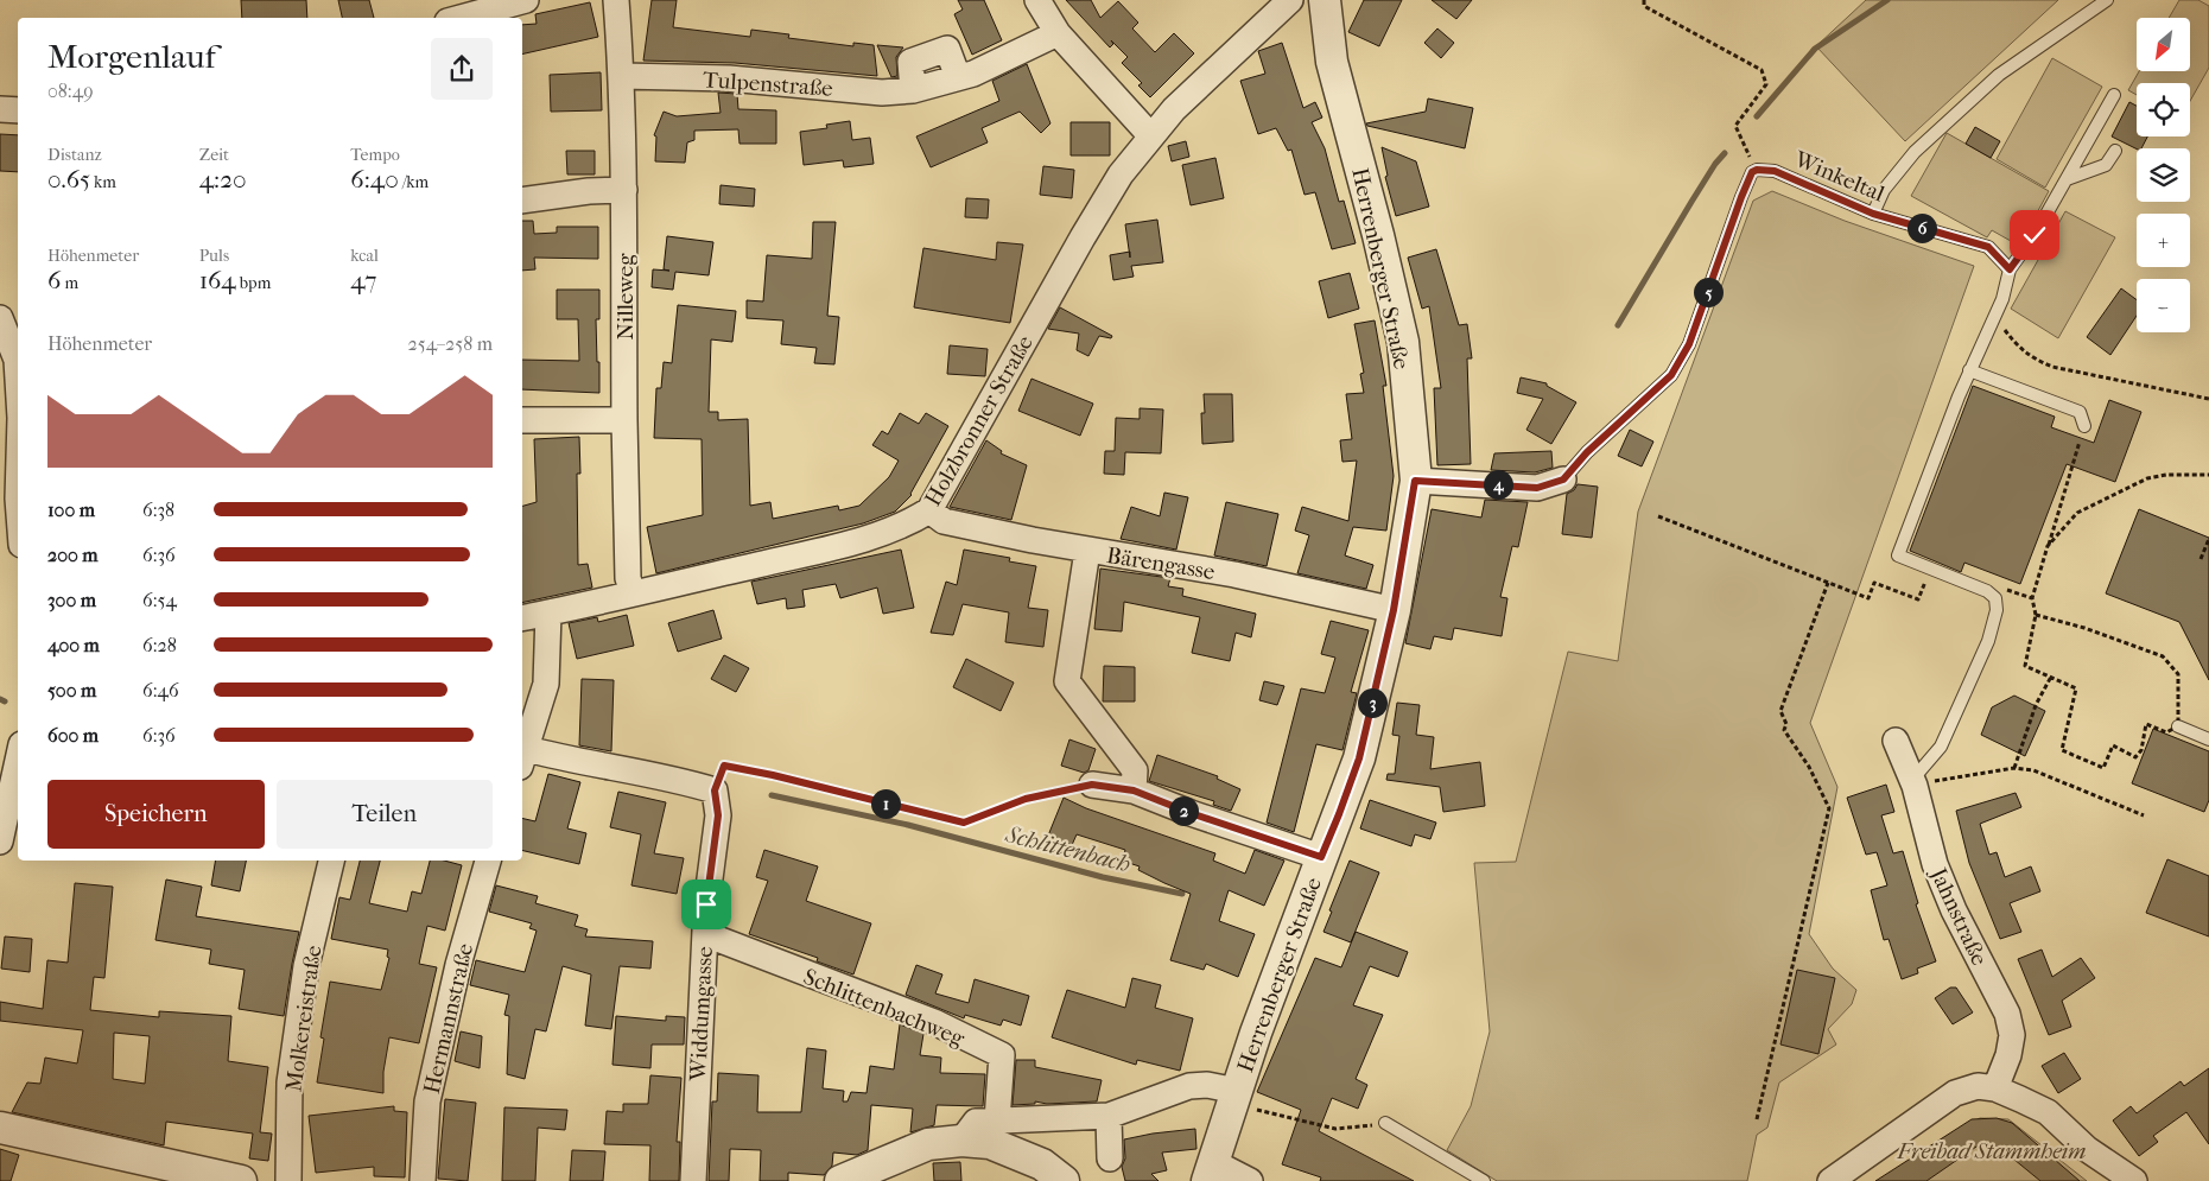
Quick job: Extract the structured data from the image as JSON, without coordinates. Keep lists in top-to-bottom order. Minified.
{"streets":{"street":["Tulpenstraße","Herrenberger Straße","Nilleweg","Holzbronner Straße","Bärengasse","Jahnstraße","Schlittenbachweg","Widdumgasse","Molkereistraße","Hermannstraße"],"lane":["Winkeltal"]},"crossings":[["Tulpenstraße","Nilleweg"],["Herrenberger Straße","Bärengasse"],["Nilleweg","Holzbronner Straße"],["Holzbronner Straße","Bärengasse"],["Schlittenbachweg","Widdumgasse"]],"water":["Schlittenbach"],"parks":["Freibad Stammheim"],"north":"bottom left","page":{"map_buttons":["+","−"],"heading":["Morgenlauf","08:49"],"stats":[["Distanz","0.65 km"],["Zeit","4:20"],["Tempo","6:40 /km"],["Höhenmeter","6 m"],["Puls","164 bpm"],["kcal","47"]],"pins":["6","5","4","3","1","2"],"chart":["Höhenmeter","254–258 m"],"list":[{"name":"100 m","note":"6:38"},{"name":"200 m","note":"6:36"},{"name":"300 m","note":"6:54"},{"name":"400 m","note":"6:28"},{"name":"500 m","note":"6:46"},{"name":"600 m","note":"6:36"}],"buttons":["Speichern","Teilen"]}}
